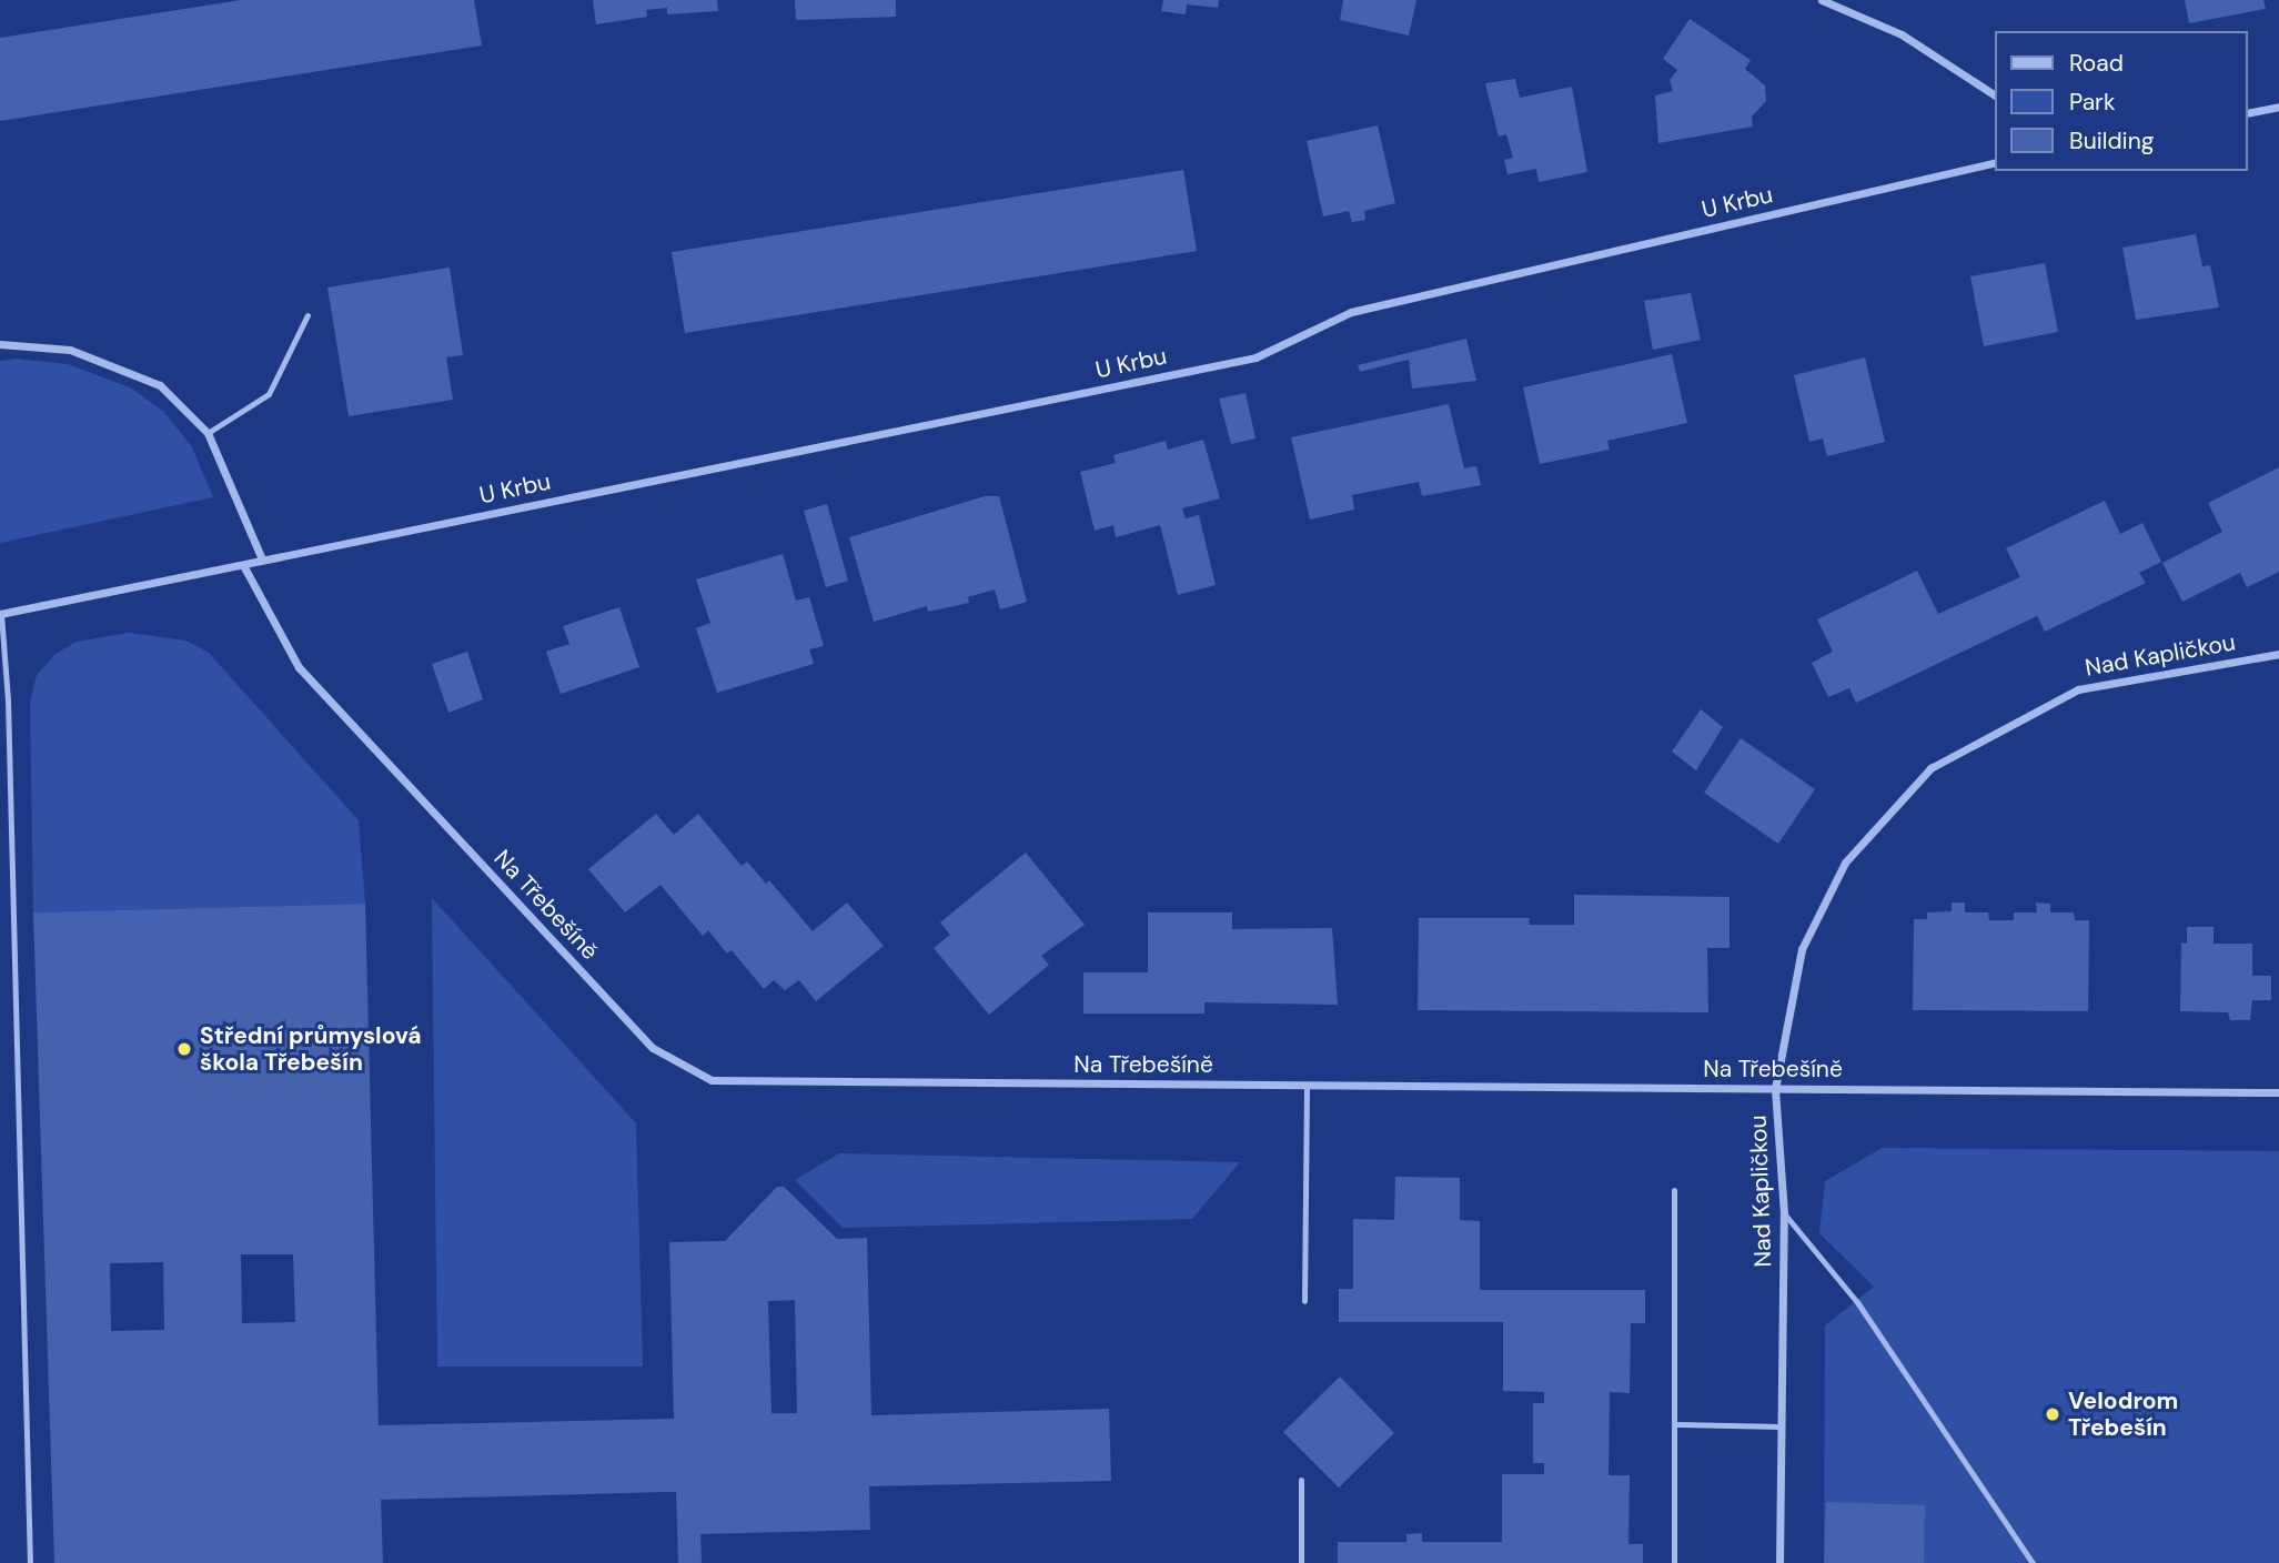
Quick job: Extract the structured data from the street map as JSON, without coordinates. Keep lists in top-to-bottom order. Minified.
{"streets":{"street":["U Krbu","Nad Kapličkou","Na Třebešíně"]},"crossings":[["U Krbu","Na Třebešíně"],["Nad Kapličkou","Na Třebešíně"]],"places":["Střední průmyslová škola Třebešín","Velodrom Třebešín"],"legend":["Road","Park","Building"]}
